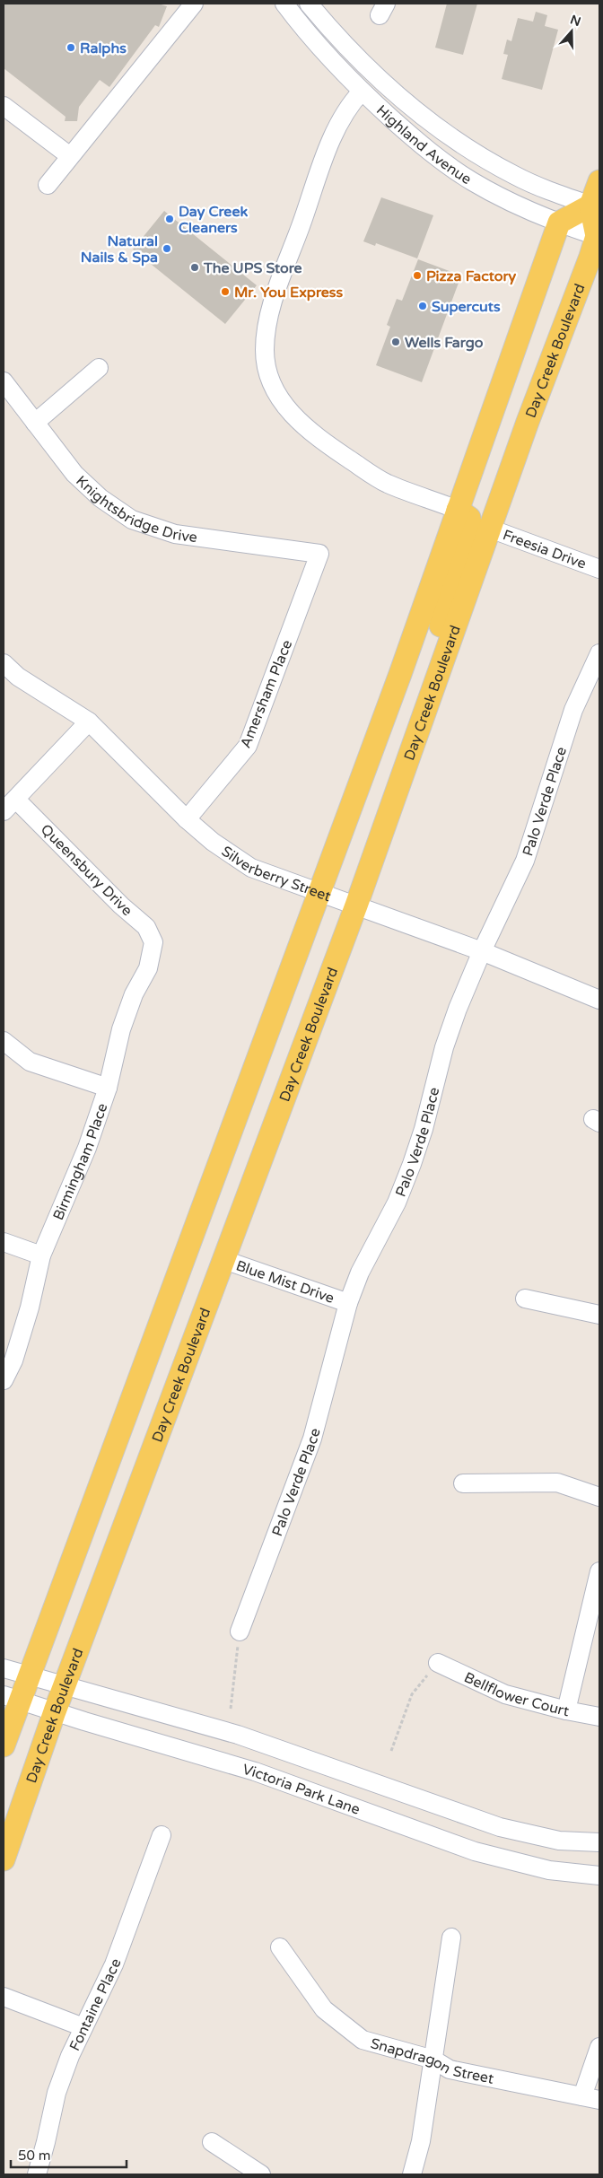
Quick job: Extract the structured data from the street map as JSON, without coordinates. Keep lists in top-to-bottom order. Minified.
{"streets":{"main road":["Day Creek Boulevard"],"street":["Highland Avenue","Knightsbridge Drive","Freesia Drive","Amersham Place","Palo Verde Place","Queensbury Drive","Silverberry Street","Birmingham Place","Blue Mist Drive","Bellflower Court","Victoria Park Lane","Fontaine Place","Snapdragon Street"]},"crossings":[["Highland Avenue","Day Creek Boulevard"],["Day Creek Boulevard","Freesia Drive"],["Day Creek Boulevard","Silverberry Street"],["Day Creek Boulevard","Blue Mist Drive"],["Day Creek Boulevard","Victoria Park Lane"],["Knightsbridge Drive","Amersham Place"],["Amersham Place","Silverberry Street"],["Palo Verde Place","Silverberry Street"],["Palo Verde Place","Blue Mist Drive"],["Queensbury Drive","Birmingham Place"]],"places":["Ralphs","Day Creek Cleaners","Natural Nails & Spa","The UPS Store","Pizza Factory","Mr. You Express","Supercuts","Wells Fargo"],"scale_bar":"50 m","north":"top"}
